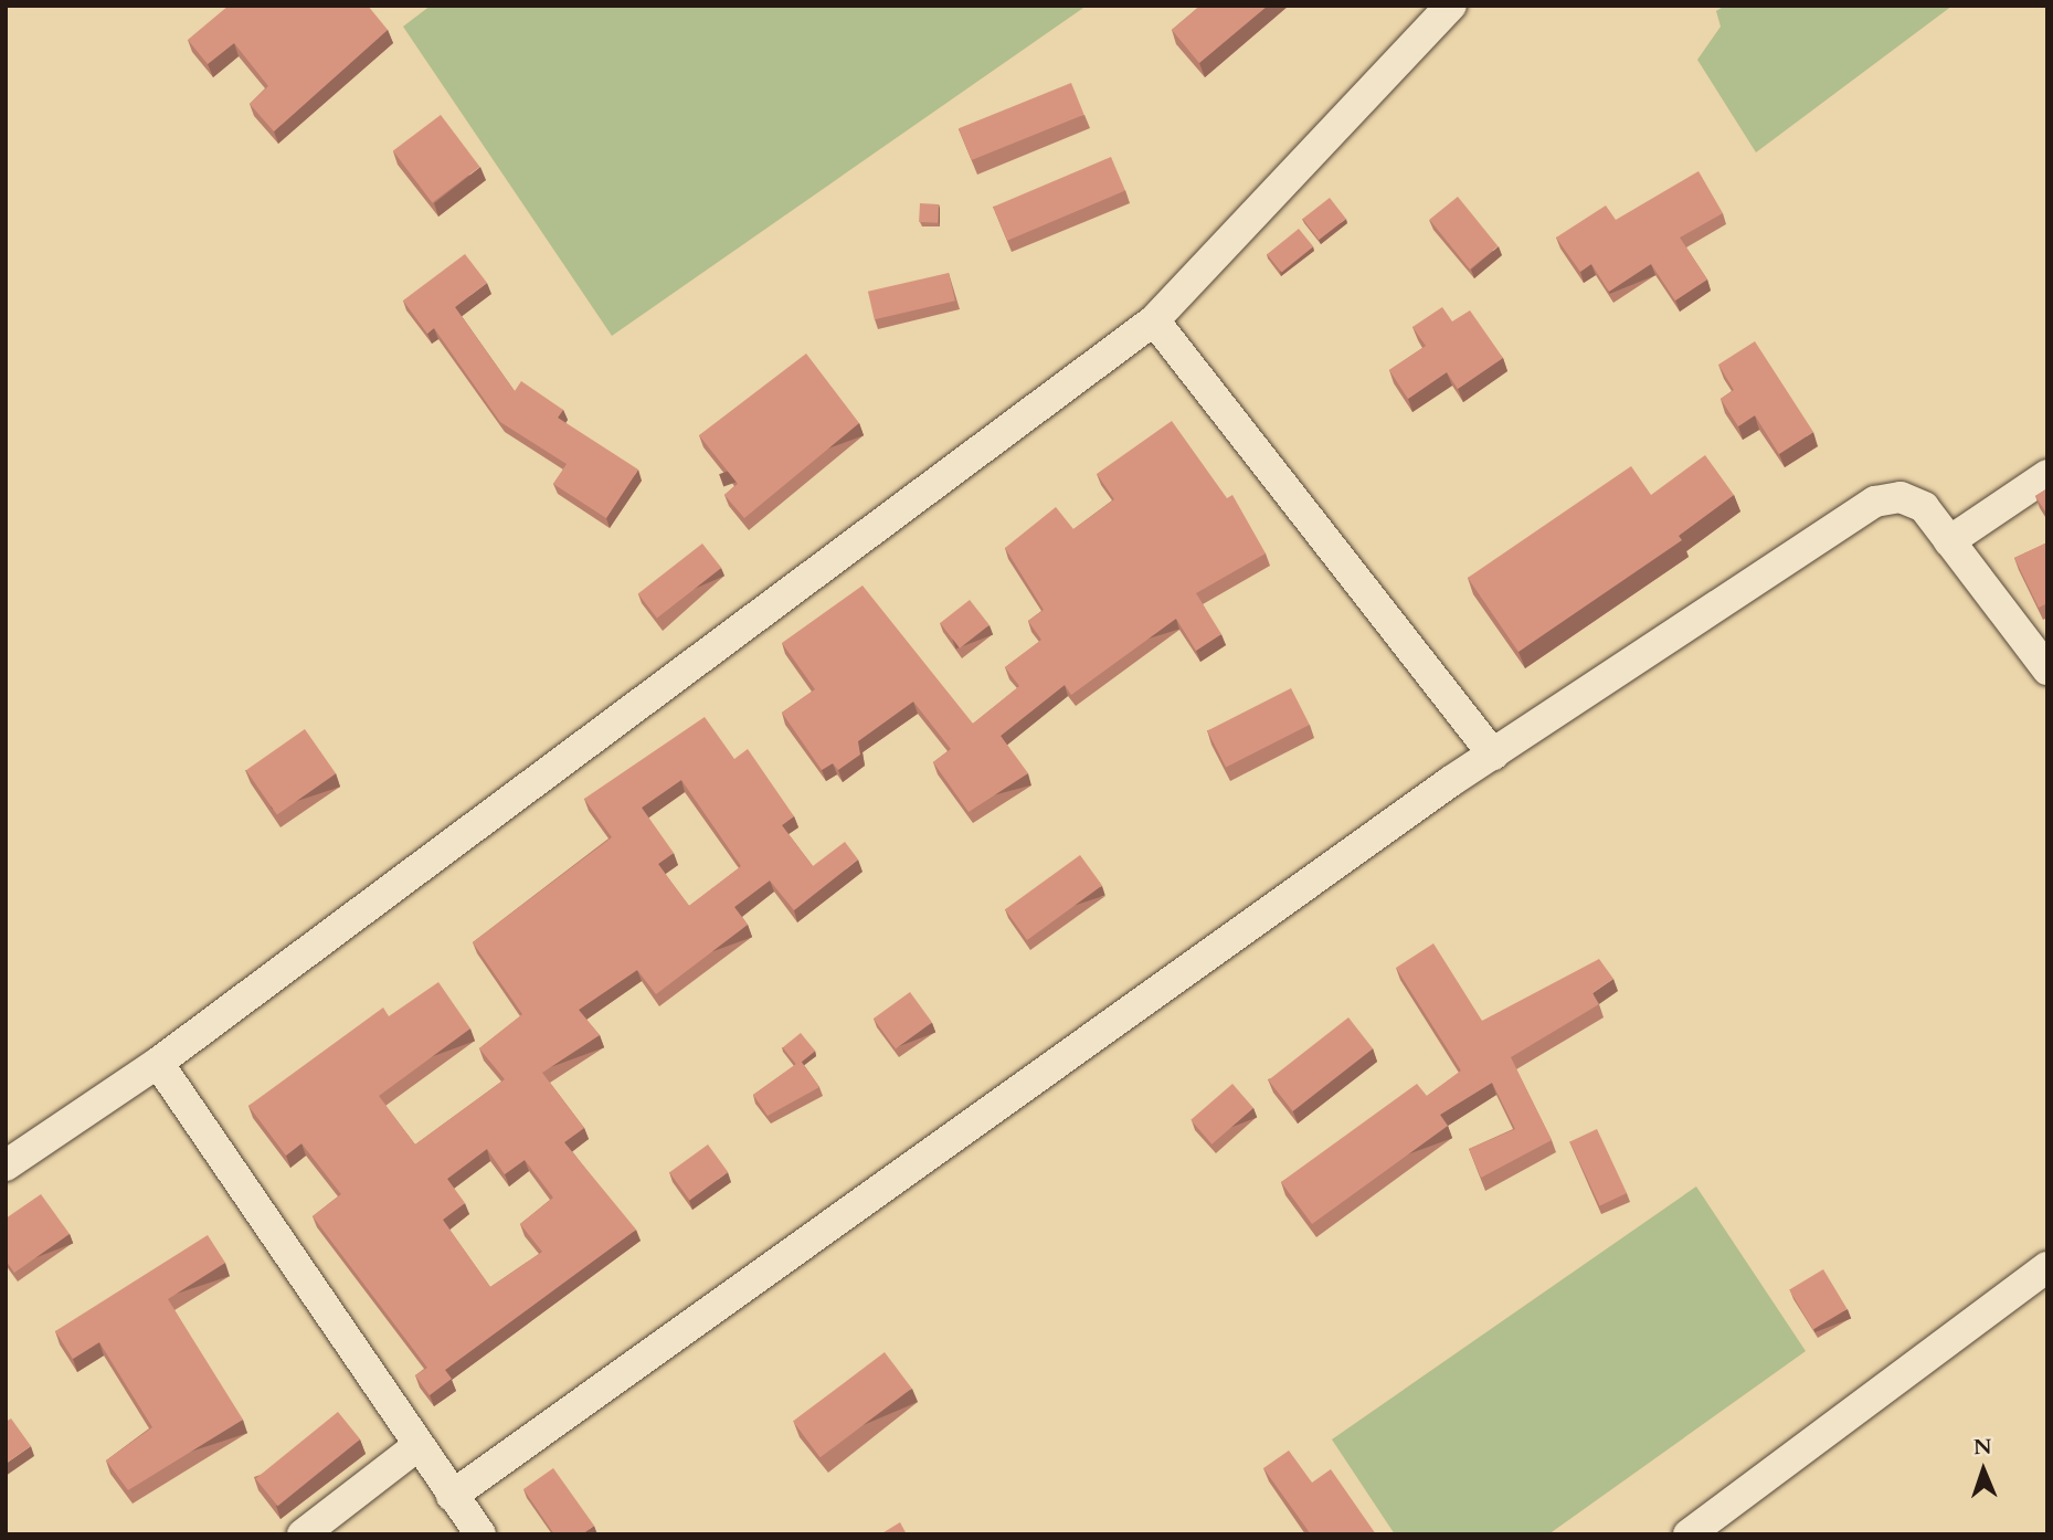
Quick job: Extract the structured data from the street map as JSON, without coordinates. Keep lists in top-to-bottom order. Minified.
{"north":"top"}
